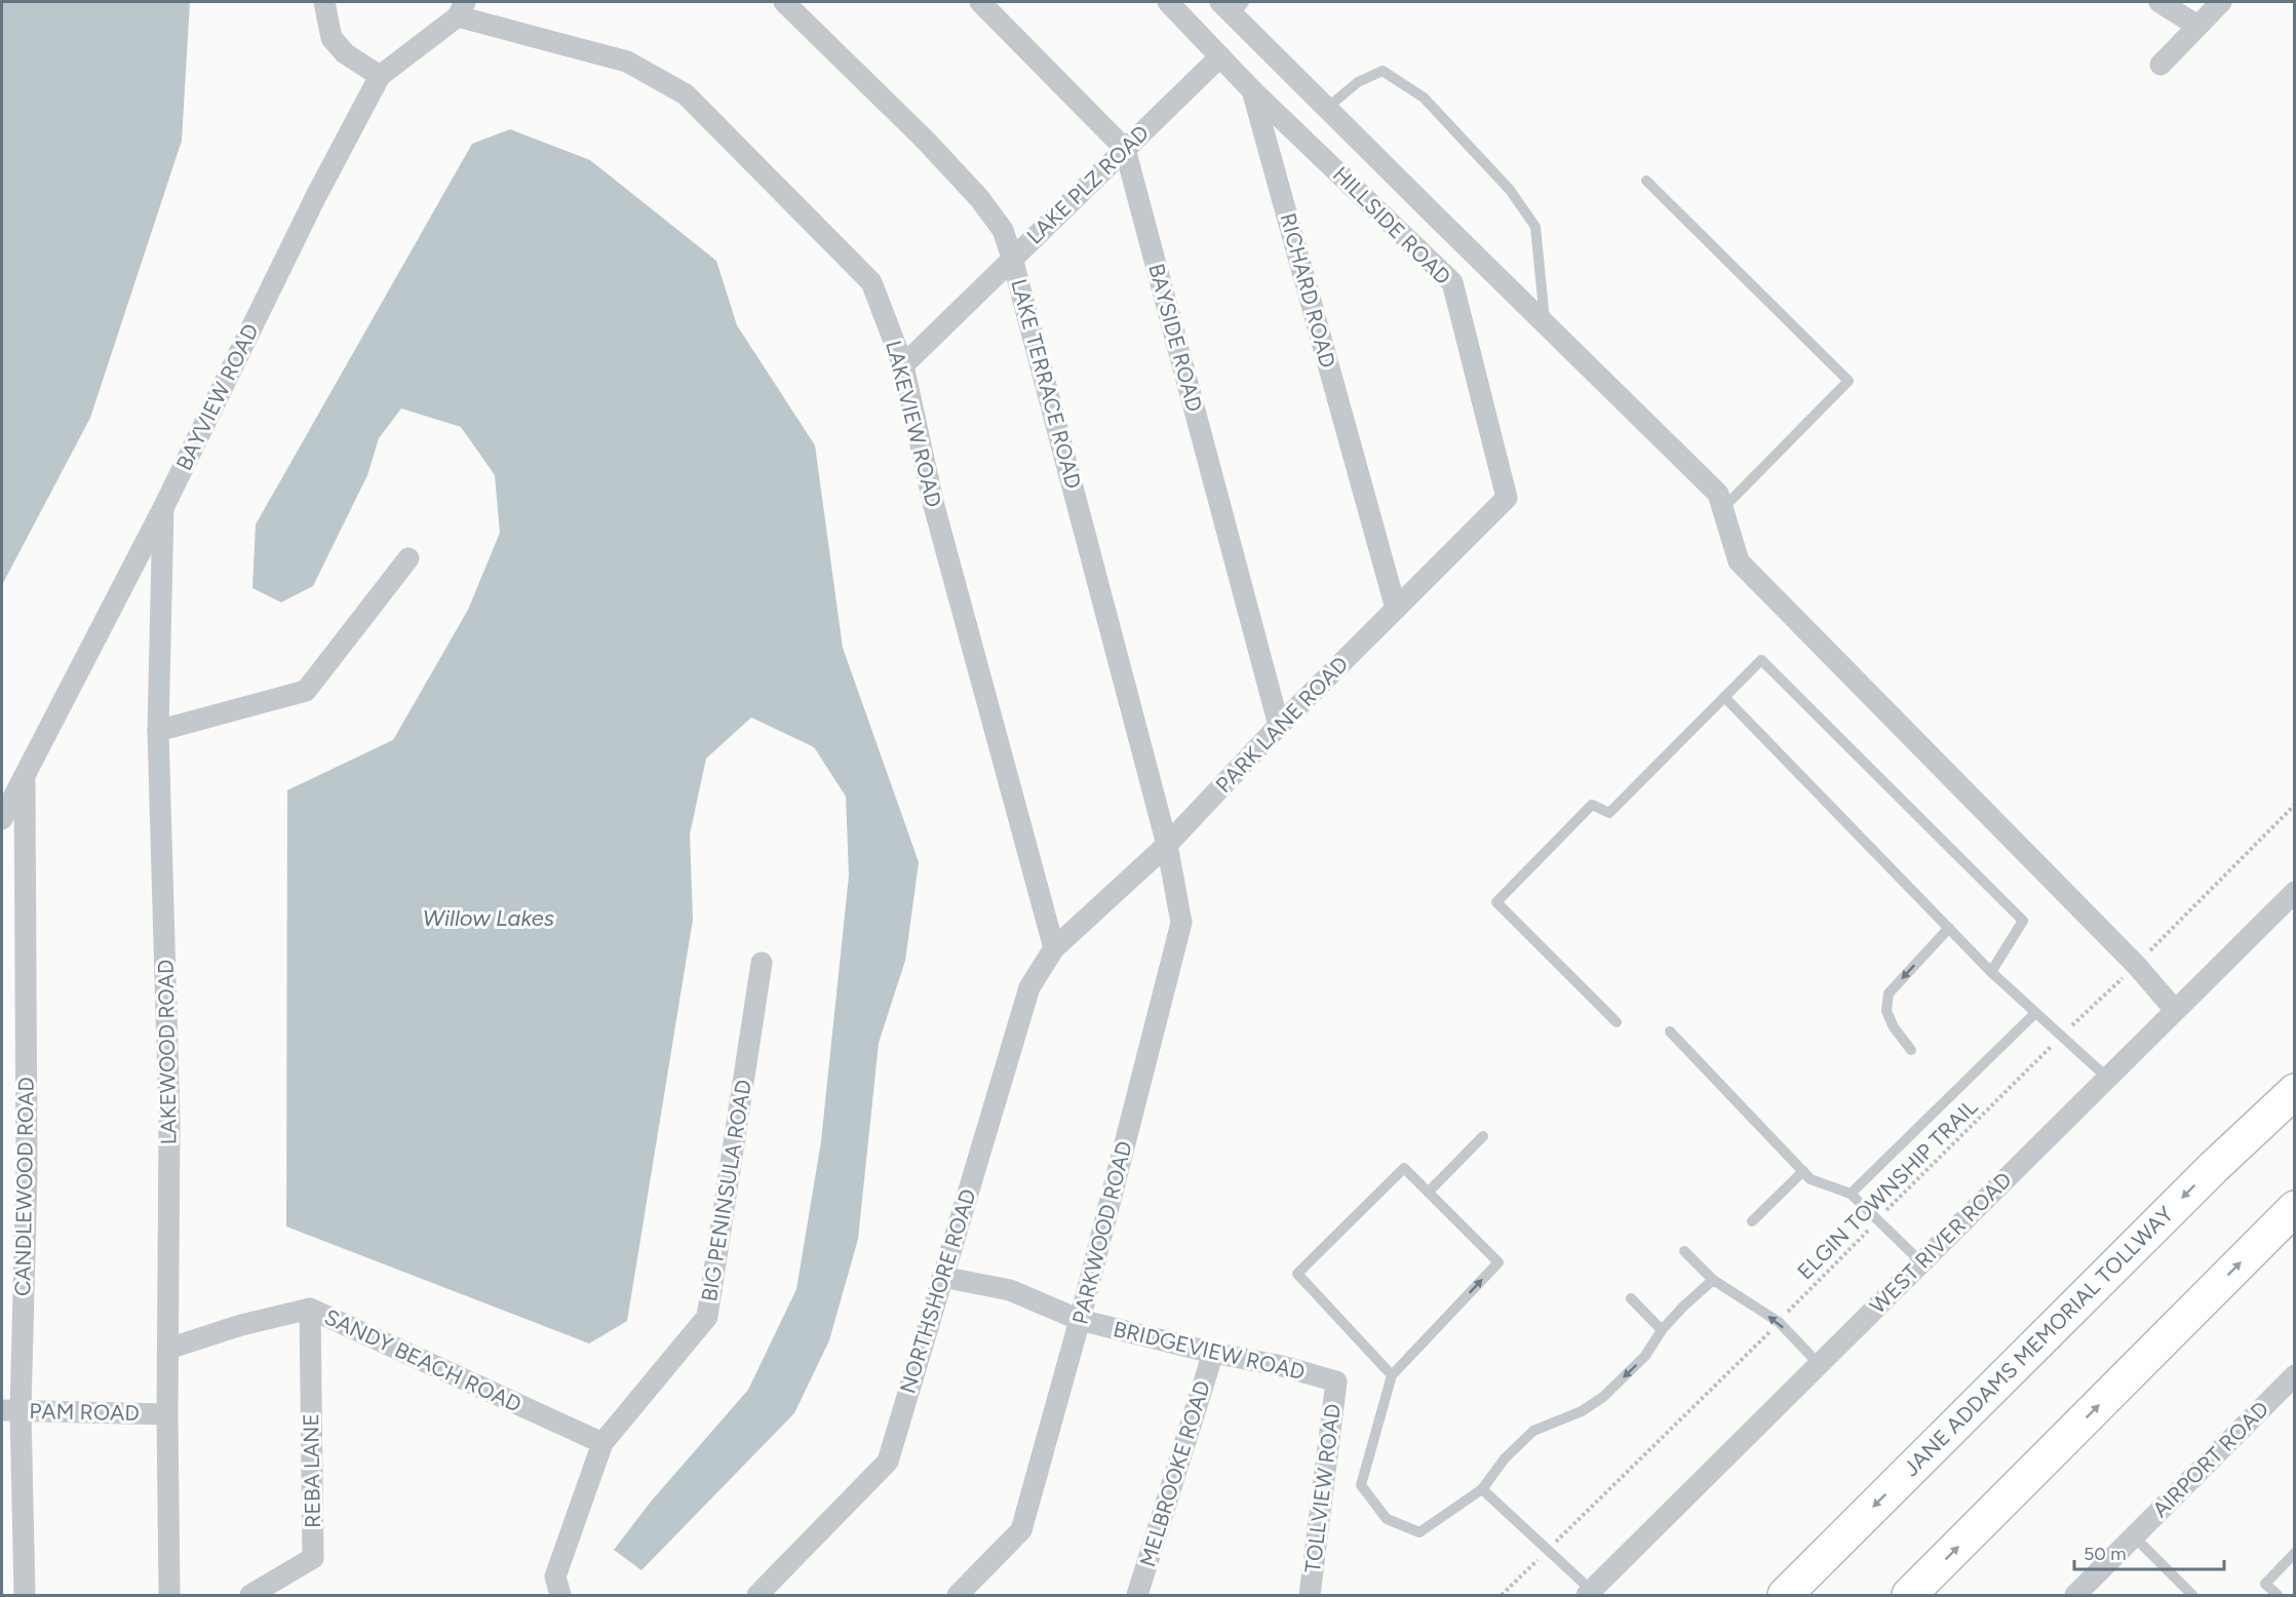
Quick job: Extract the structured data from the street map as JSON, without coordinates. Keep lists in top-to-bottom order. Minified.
{"streets":{"highway":["JANE ADDAMS MEMORIAL TOLLWAY"],"street":["LAKE PLZ ROAD","HILLSIDE ROAD","RICHARD ROAD","BAYSIDE ROAD","LAKE TERRACE ROAD","BAYVIEW ROAD","LAKEVIEW ROAD","PARK LANE ROAD","LAKEWOOD ROAD","CANDLEWOOD ROAD","BIG PENINSULA ROAD","PARKWOOD ROAD","WEST RIVER ROAD","NORTHSHORE ROAD","BRIDGEVIEW ROAD","SANDY BEACH ROAD","PAM ROAD","AIRPORT ROAD","REBA LANE","MELBROOKE ROAD","TOLLVIEW ROAD"],"path":["ELGIN TOWNSHIP TRAIL"]},"crossings":[["LAKE PLZ ROAD","RICHARD ROAD"],["LAKE PLZ ROAD","BAYSIDE ROAD"],["LAKE PLZ ROAD","LAKE TERRACE ROAD"],["LAKE PLZ ROAD","LAKEVIEW ROAD"],["HILLSIDE ROAD","RICHARD ROAD"],["HILLSIDE ROAD","PARK LANE ROAD"],["RICHARD ROAD","PARK LANE ROAD"],["BAYSIDE ROAD","PARK LANE ROAD"],["LAKE TERRACE ROAD","PARK LANE ROAD"],["LAKE TERRACE ROAD","PARKWOOD ROAD"],["BAYVIEW ROAD","LAKEVIEW ROAD"],["BAYVIEW ROAD","LAKEWOOD ROAD"],["BAYVIEW ROAD","CANDLEWOOD ROAD"],["LAKEVIEW ROAD","PARK LANE ROAD"],["LAKEVIEW ROAD","NORTHSHORE ROAD"],["PARK LANE ROAD","PARKWOOD ROAD"],["PARK LANE ROAD","NORTHSHORE ROAD"],["LAKEWOOD ROAD","SANDY BEACH ROAD"],["LAKEWOOD ROAD","PAM ROAD"],["CANDLEWOOD ROAD","PAM ROAD"],["BIG PENINSULA ROAD","SANDY BEACH ROAD"],["PARKWOOD ROAD","BRIDGEVIEW ROAD"],["NORTHSHORE ROAD","BRIDGEVIEW ROAD"],["BRIDGEVIEW ROAD","MELBROOKE ROAD"],["BRIDGEVIEW ROAD","TOLLVIEW ROAD"],["SANDY BEACH ROAD","REBA LANE"]],"water":["Willow Lakes"],"scale_bar":"50 m"}
